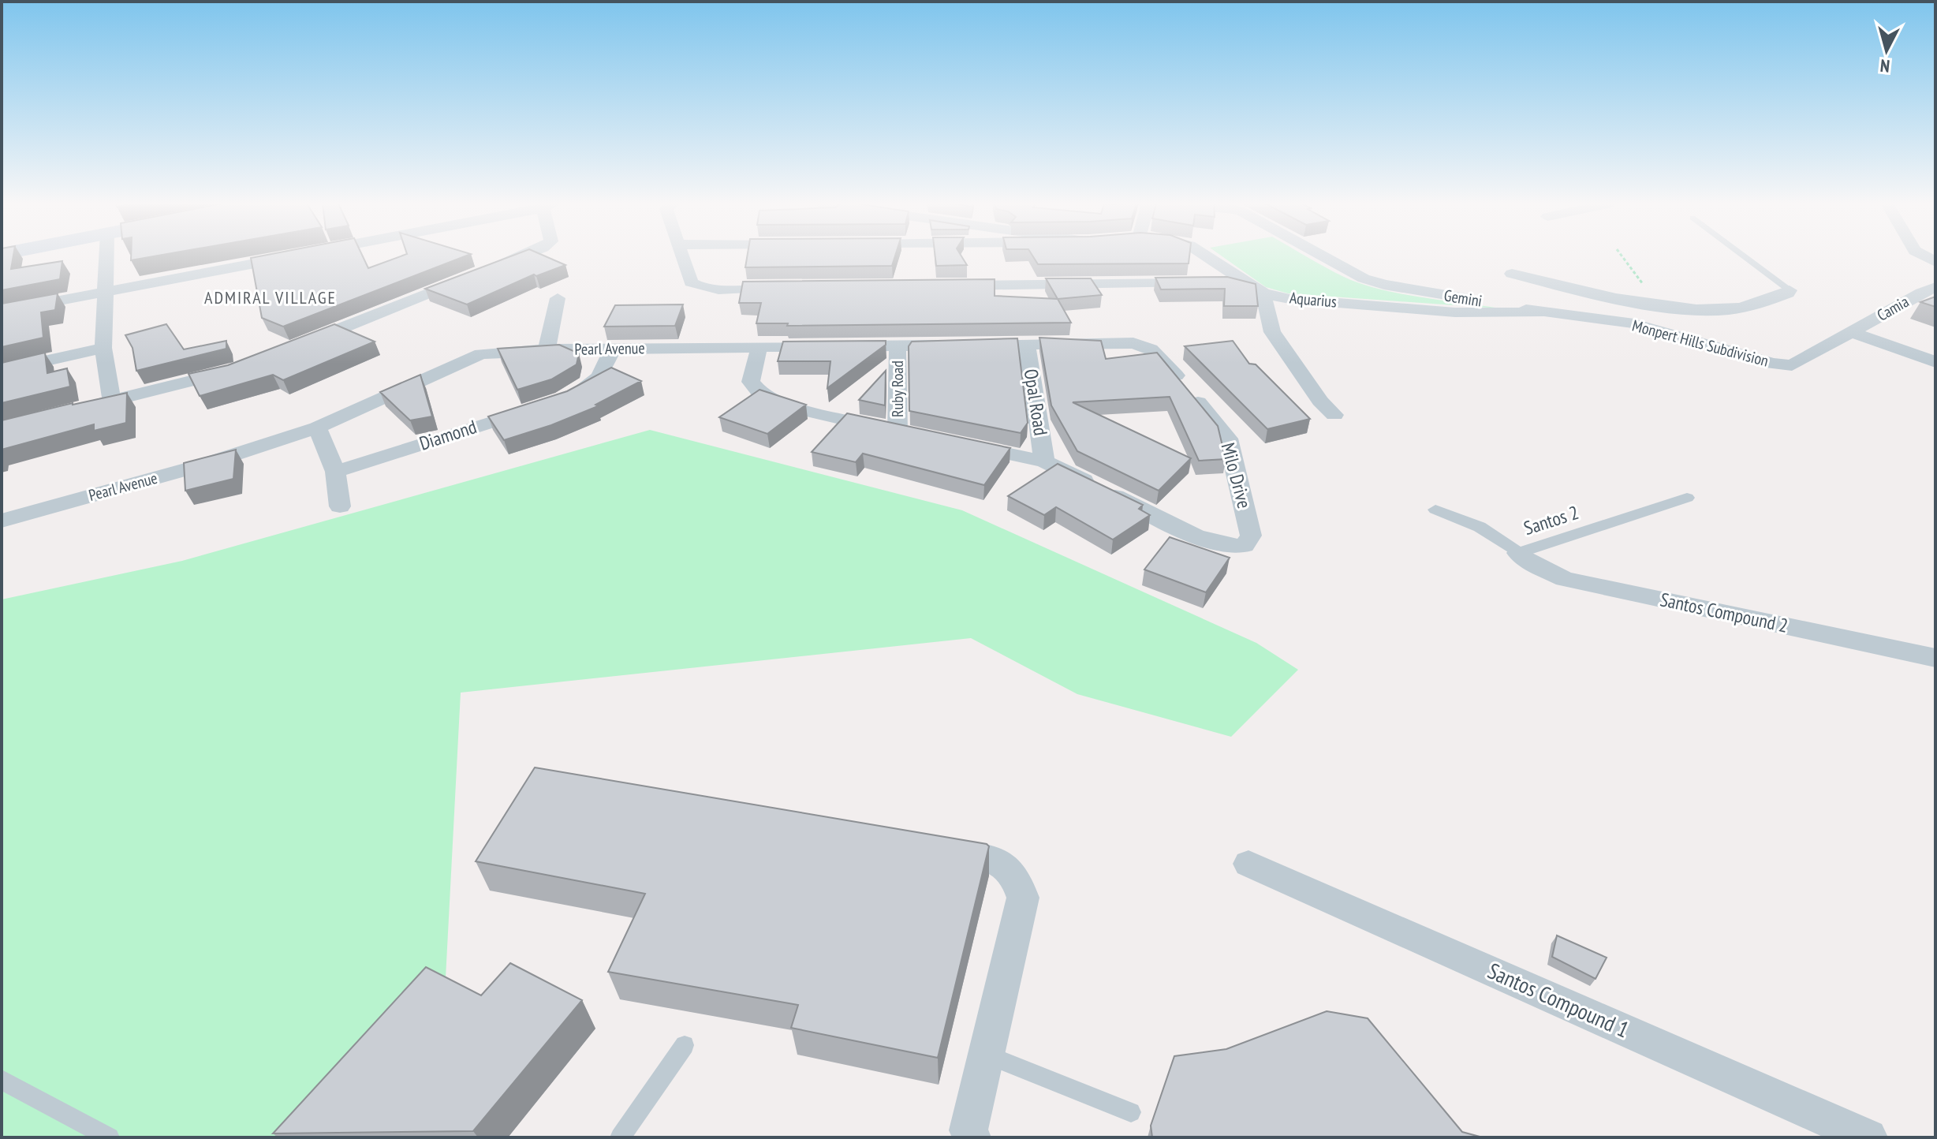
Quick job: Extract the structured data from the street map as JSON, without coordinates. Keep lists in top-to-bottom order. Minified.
{"streets":{"street":["Gemini","Aquarius","Camia","Monpert Hills Subdivision","Pearl Avenue","Ruby Road","Opal Road","Diamond","Milo Drive","Santos 2","Santos Compound 2","Santos Compound 1"]},"crossings":[["Gemini","Aquarius"],["Gemini","Monpert Hills Subdivision"],["Aquarius","Monpert Hills Subdivision"],["Camia","Monpert Hills Subdivision"],["Pearl Avenue","Ruby Road"],["Pearl Avenue","Opal Road"],["Pearl Avenue","Milo Drive"],["Opal Road","Milo Drive"],["Santos 2","Santos Compound 2"]],"districts":["ADMIRAL VILLAGE"],"north":"bottom"}
